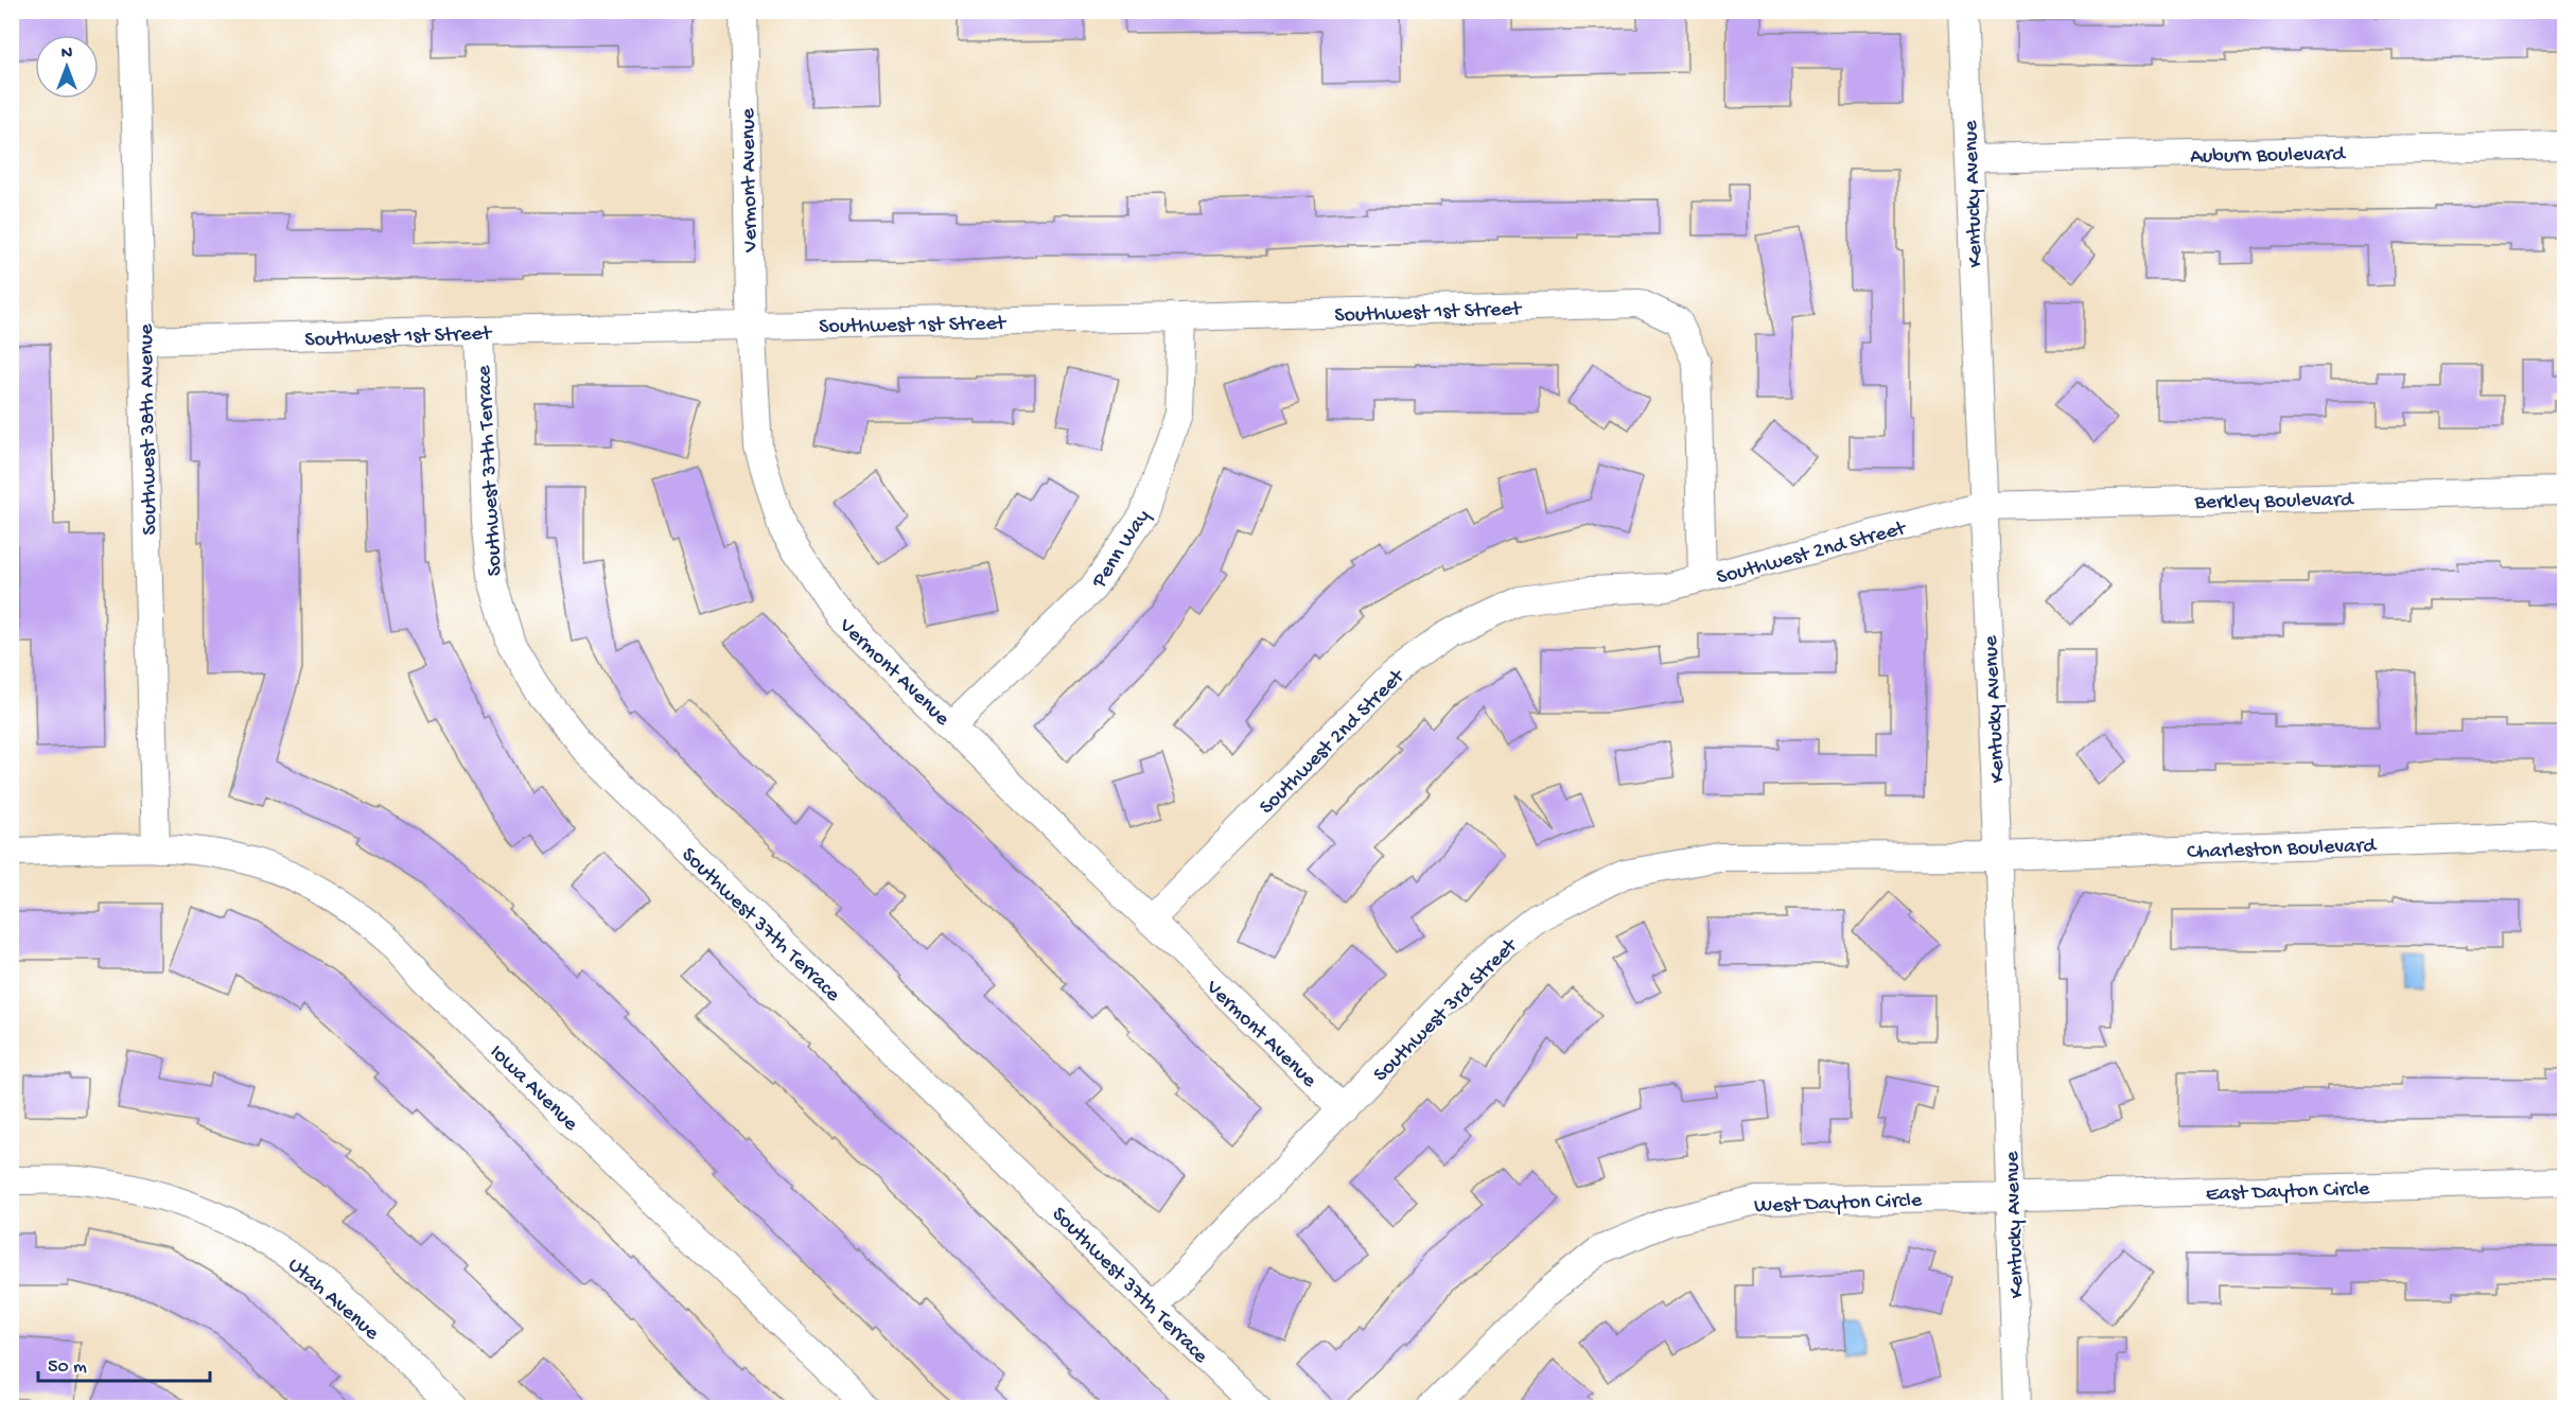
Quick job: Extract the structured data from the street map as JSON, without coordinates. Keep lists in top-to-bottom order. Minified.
{"streets":{"street":["Auburn Boulevard","Vermont Avenue","Kentucky Avenue","Southwest 1st Street","Southwest 38th Avenue","Southwest 37th Terrace","Berkley Boulevard","Penn Way","Southwest 2nd Street","Charleston Boulevard","Southwest 3rd Street","Iowa Avenue","East Dayton Circle","West Dayton Circle","Utah Avenue"]},"crossings":[["Auburn Boulevard","Kentucky Avenue"],["Vermont Avenue","Southwest 1st Street"],["Vermont Avenue","Penn Way"],["Vermont Avenue","Southwest 2nd Street"],["Vermont Avenue","Southwest 3rd Street"],["Kentucky Avenue","Berkley Boulevard"],["Kentucky Avenue","Southwest 2nd Street"],["Kentucky Avenue","Charleston Boulevard"],["Kentucky Avenue","Southwest 3rd Street"],["Kentucky Avenue","East Dayton Circle"],["Kentucky Avenue","West Dayton Circle"],["Southwest 1st Street","Southwest 38th Avenue"],["Southwest 1st Street","Southwest 37th Terrace"],["Southwest 1st Street","Penn Way"],["Southwest 1st Street","Southwest 2nd Street"],["Southwest 38th Avenue","Iowa Avenue"],["Southwest 37th Terrace","Southwest 3rd Street"],["Berkley Boulevard","Southwest 2nd Street"],["Charleston Boulevard","Southwest 3rd Street"],["East Dayton Circle","West Dayton Circle"]],"scale_bar":"50 m","north":"top"}
